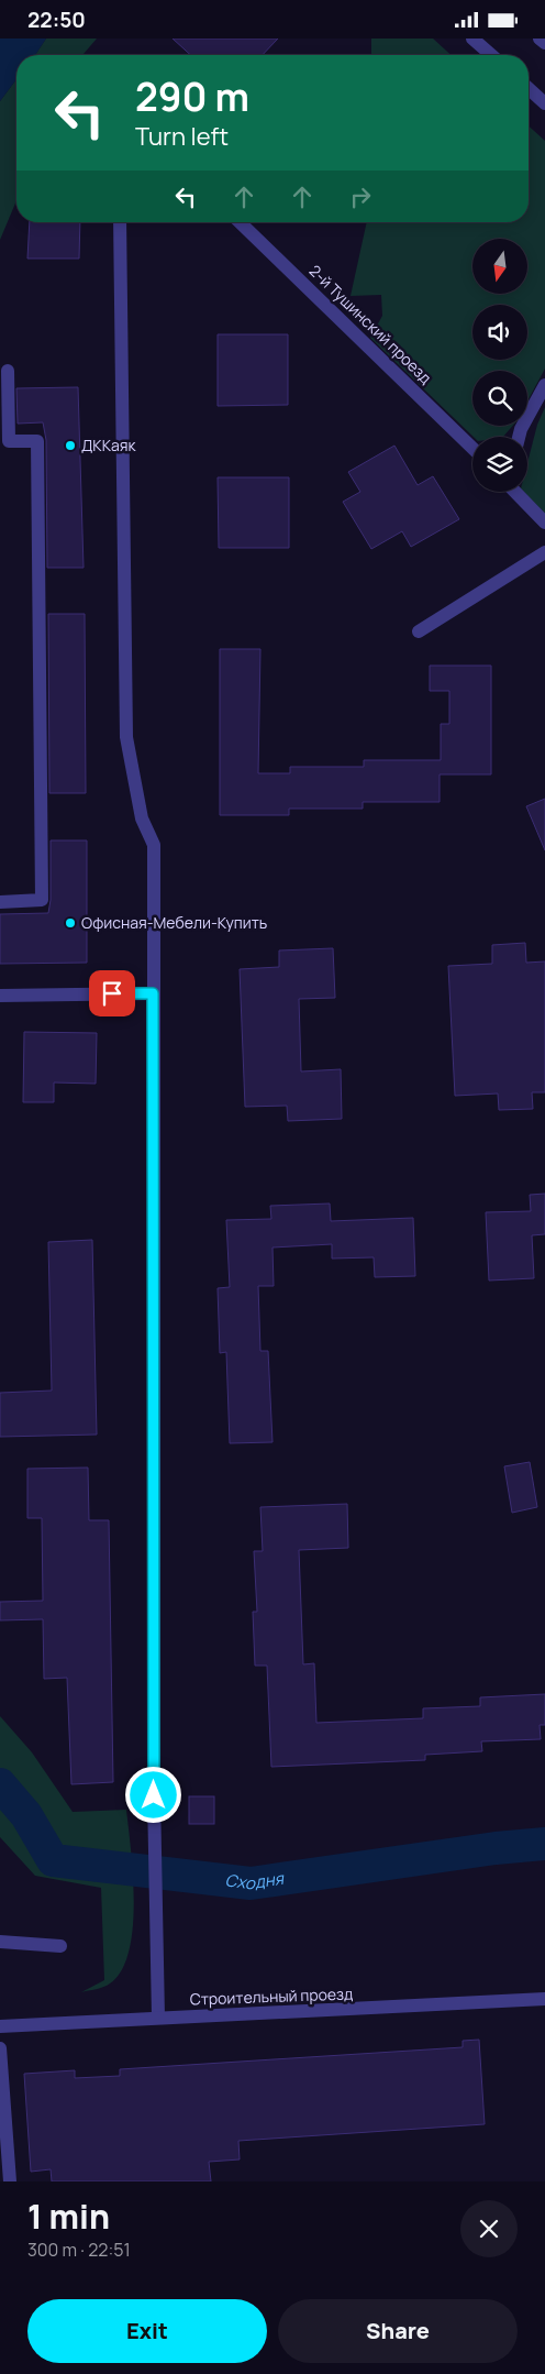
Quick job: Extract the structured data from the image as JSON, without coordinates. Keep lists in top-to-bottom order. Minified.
{"streets":{"street":["2-й Тушинский проезд","Строительный проезд"]},"water":["Сходня"],"places":["ДККаяк","Офисная-Мебели-Купить"],"north":"bottom","page":{"status":"22:50","turn":["290 m","Turn left"],"heading":["1 min","300 m · 22:51"],"buttons":["Exit","Share"]}}
